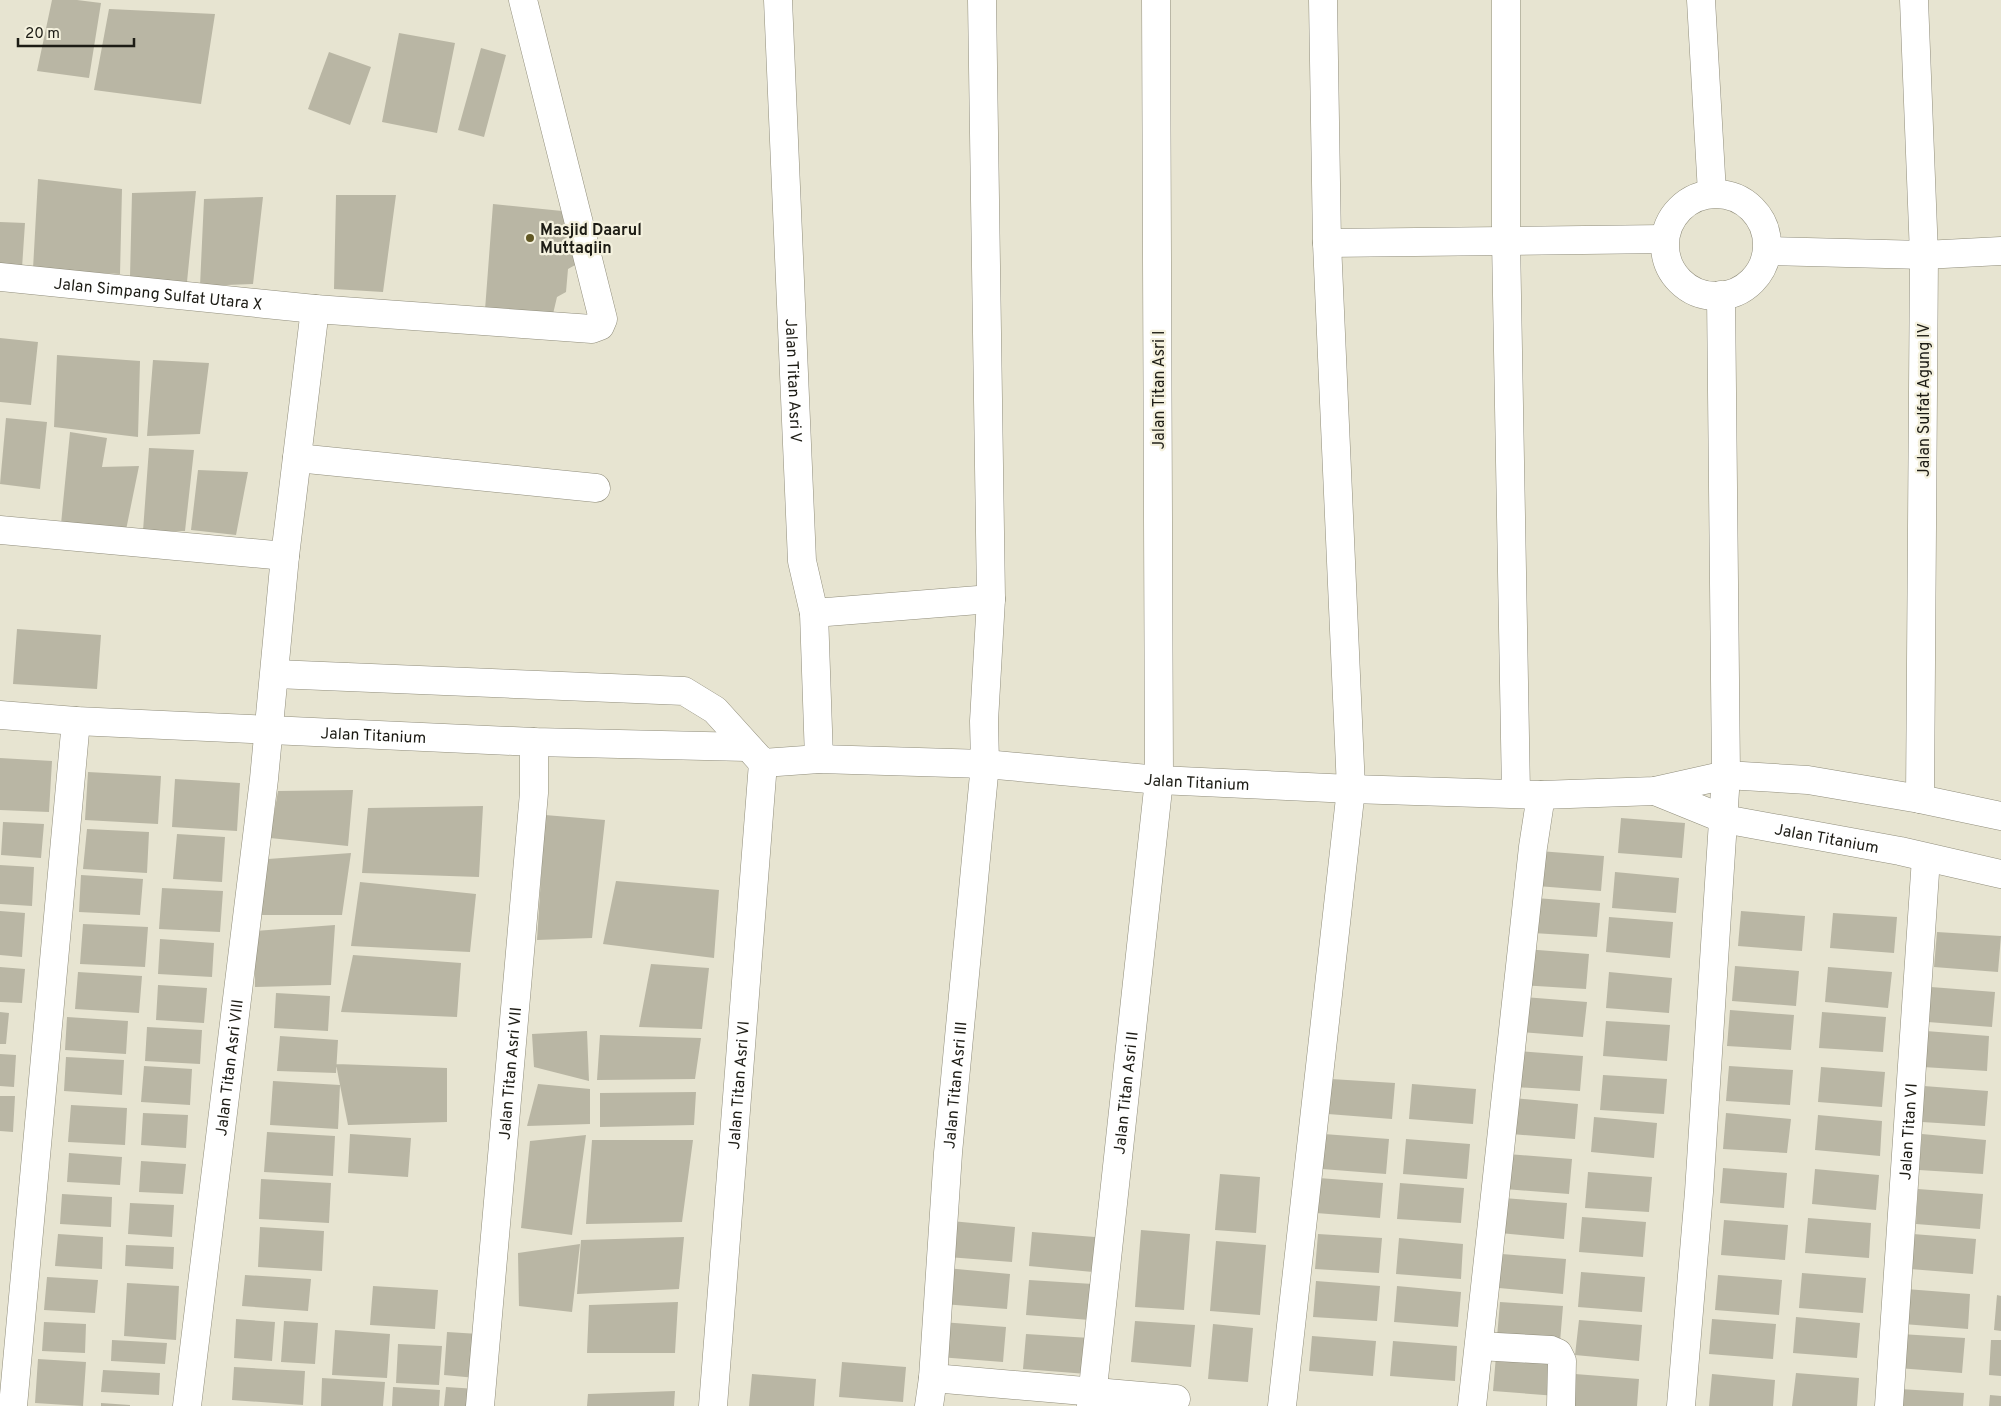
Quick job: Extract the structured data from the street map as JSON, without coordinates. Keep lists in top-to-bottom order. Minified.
{"streets":{"street":["Jalan Simpang Sulfat Utara X","Jalan Titan Asri V","Jalan Titan Asri I","Jalan Sulfat Agung IV","Jalan Titanium","Jalan Titan Asri VIII","Jalan Titan Asri VII","Jalan Titan Asri VI","Jalan Titan Asri III","Jalan Titan Asri II","Jalan Titan VI"]},"crossings":[["Jalan Simpang Sulfat Utara X","Jalan Titan Asri VIII"],["Jalan Titan Asri V","Jalan Titanium"],["Jalan Titan Asri I","Jalan Titanium"],["Jalan Titan Asri I","Jalan Titan Asri II"],["Jalan Sulfat Agung IV","Jalan Titanium"],["Jalan Titanium","Jalan Titan Asri VIII"],["Jalan Titanium","Jalan Titan Asri VII"],["Jalan Titanium","Jalan Titan Asri VI"],["Jalan Titanium","Jalan Titan Asri III"],["Jalan Titanium","Jalan Titan Asri II"],["Jalan Titanium","Jalan Titan VI"]],"places":["Masjid Daarul Muttaqiin"],"scale_bar":"20 m"}
